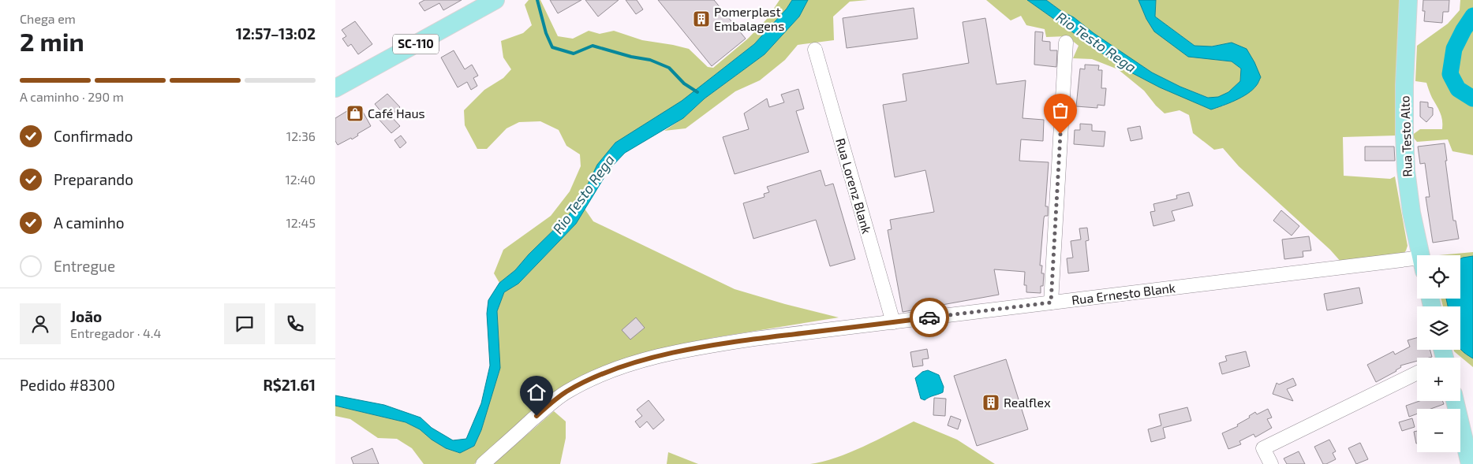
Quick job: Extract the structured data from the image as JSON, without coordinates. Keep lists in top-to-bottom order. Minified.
{"streets":{"main road":["SC-110","Rua Testo Alto"],"street":["Rua Lorenz Blank","Rua Ernesto Blank"]},"crossings":[["Rua Lorenz Blank","Rua Ernesto Blank"]],"water":["Rio Testo Rega"],"places":{"building":["Pomerplast Embalagens","Realflex"],"shop":["Café Haus"]},"page":{"heading":["2 min","Chega em","12:57–13:02"],"panel":["João","Entregador · 4.4","Pedido #8300","R$21.61"],"bar":"A caminho · 290 m","list":[["Confirmado","12:36"],["Preparando","12:40"],["A caminho","12:45"],"Entregue"],"map_buttons":["+","−"]}}
